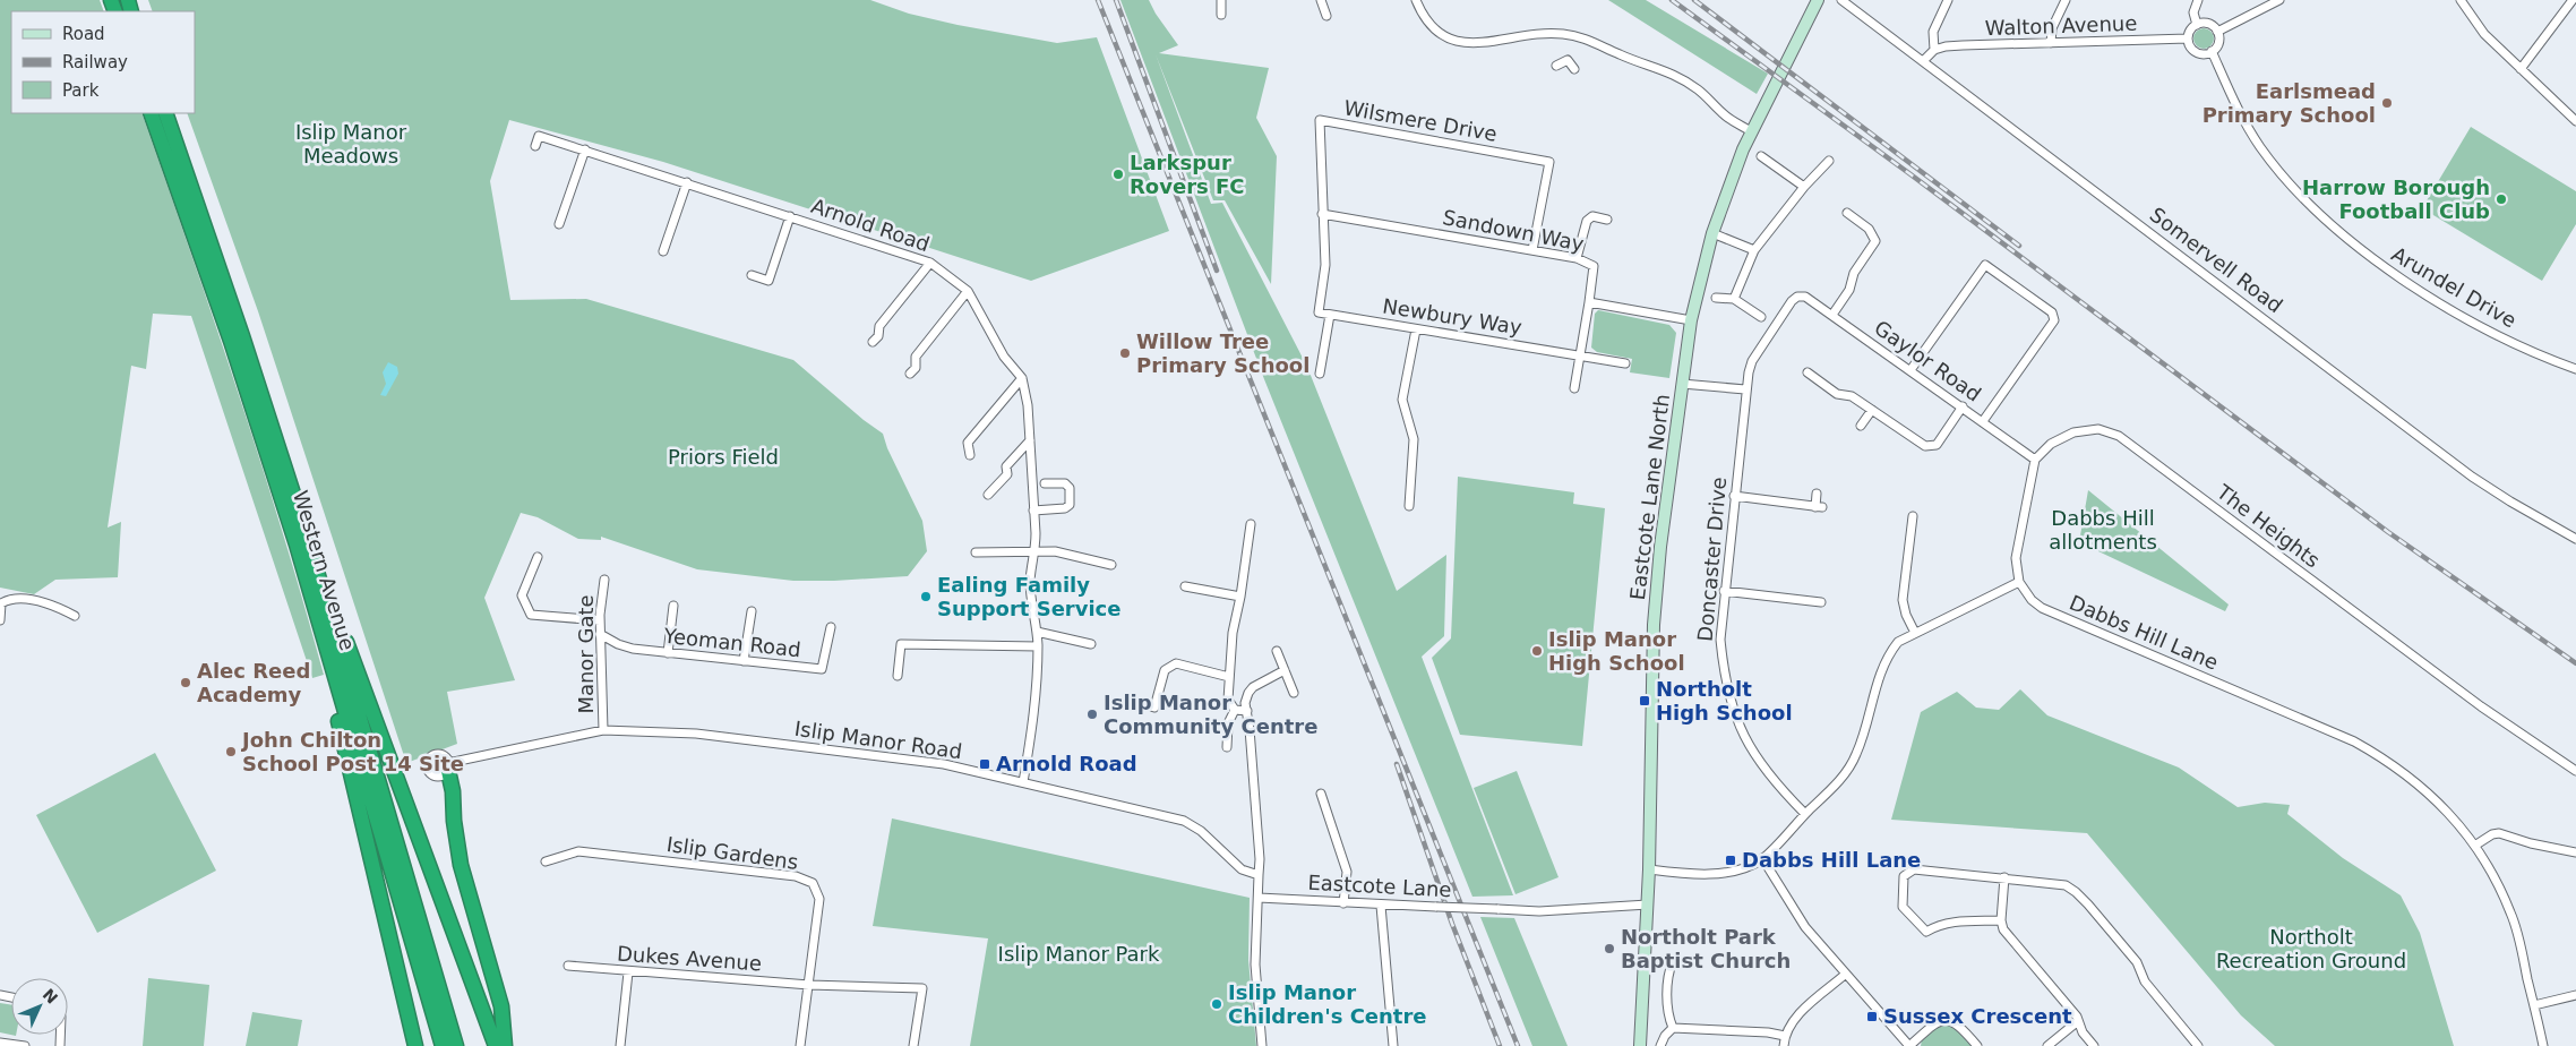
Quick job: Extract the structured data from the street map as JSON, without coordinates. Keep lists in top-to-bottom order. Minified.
{"streets":{"highway":["Western Avenue"],"street":["Walton Avenue","Wilsmere Drive","Arnold Road","Sandown Way","Somervell Road","Arundel Drive","Newbury Way","Gaylor Road","Eastcote Lane North","The Heights","Doncaster Drive","Dabbs Hill Lane","Yeoman Road","Manor Gate","Islip Manor Road","Islip Gardens","Eastcote Lane","Dukes Avenue"]},"crossings":[["Walton Avenue","Arundel Drive"],["Wilsmere Drive","Sandown Way"],["Wilsmere Drive","Newbury Way"],["Arnold Road","Islip Manor Road"],["Gaylor Road","The Heights"],["Gaylor Road","Doncaster Drive"],["Eastcote Lane North","Eastcote Lane"],["Yeoman Road","Manor Gate"],["Manor Gate","Islip Manor Road"],["Islip Gardens","Dukes Avenue"]],"parks":["Islip Manor Meadows","Priors Field","Dabbs Hill allotments","Northolt Recreation Ground","Islip Manor Park"],"places":{"other":["Earlsmead Primary School","Larkspur Rovers FC","Harrow Borough Football Club","Willow Tree Primary School","Ealing Family Support Service","Islip Manor High School","Alec Reed Academy","Islip Manor Community Centre","John Chilton School Post 14 Site","Northolt Park Baptist Church","Islip Manor Children's Centre"],"transit":["Northolt High School","Arnold Road","Dabbs Hill Lane","Sussex Crescent"]},"legend":["Road","Railway","Park"],"north":"top right"}
